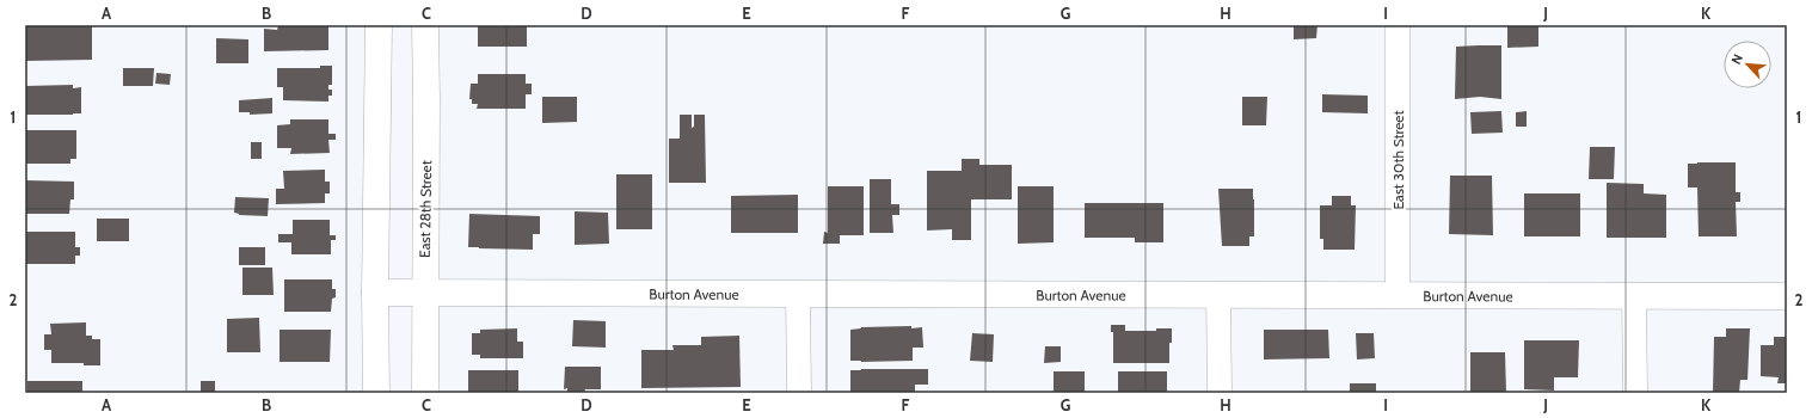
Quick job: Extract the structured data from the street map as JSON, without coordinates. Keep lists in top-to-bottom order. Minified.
{"streets":{"street":["East 30th Street","East 28th Street","Burton Avenue"]},"crossings":[["East 30th Street","Burton Avenue"],["East 28th Street","Burton Avenue"]],"north":"top left","grid":{"columns":["A","B","C","D","E","F","G","H","I","J","K"],"rows":["1","2"]}}
